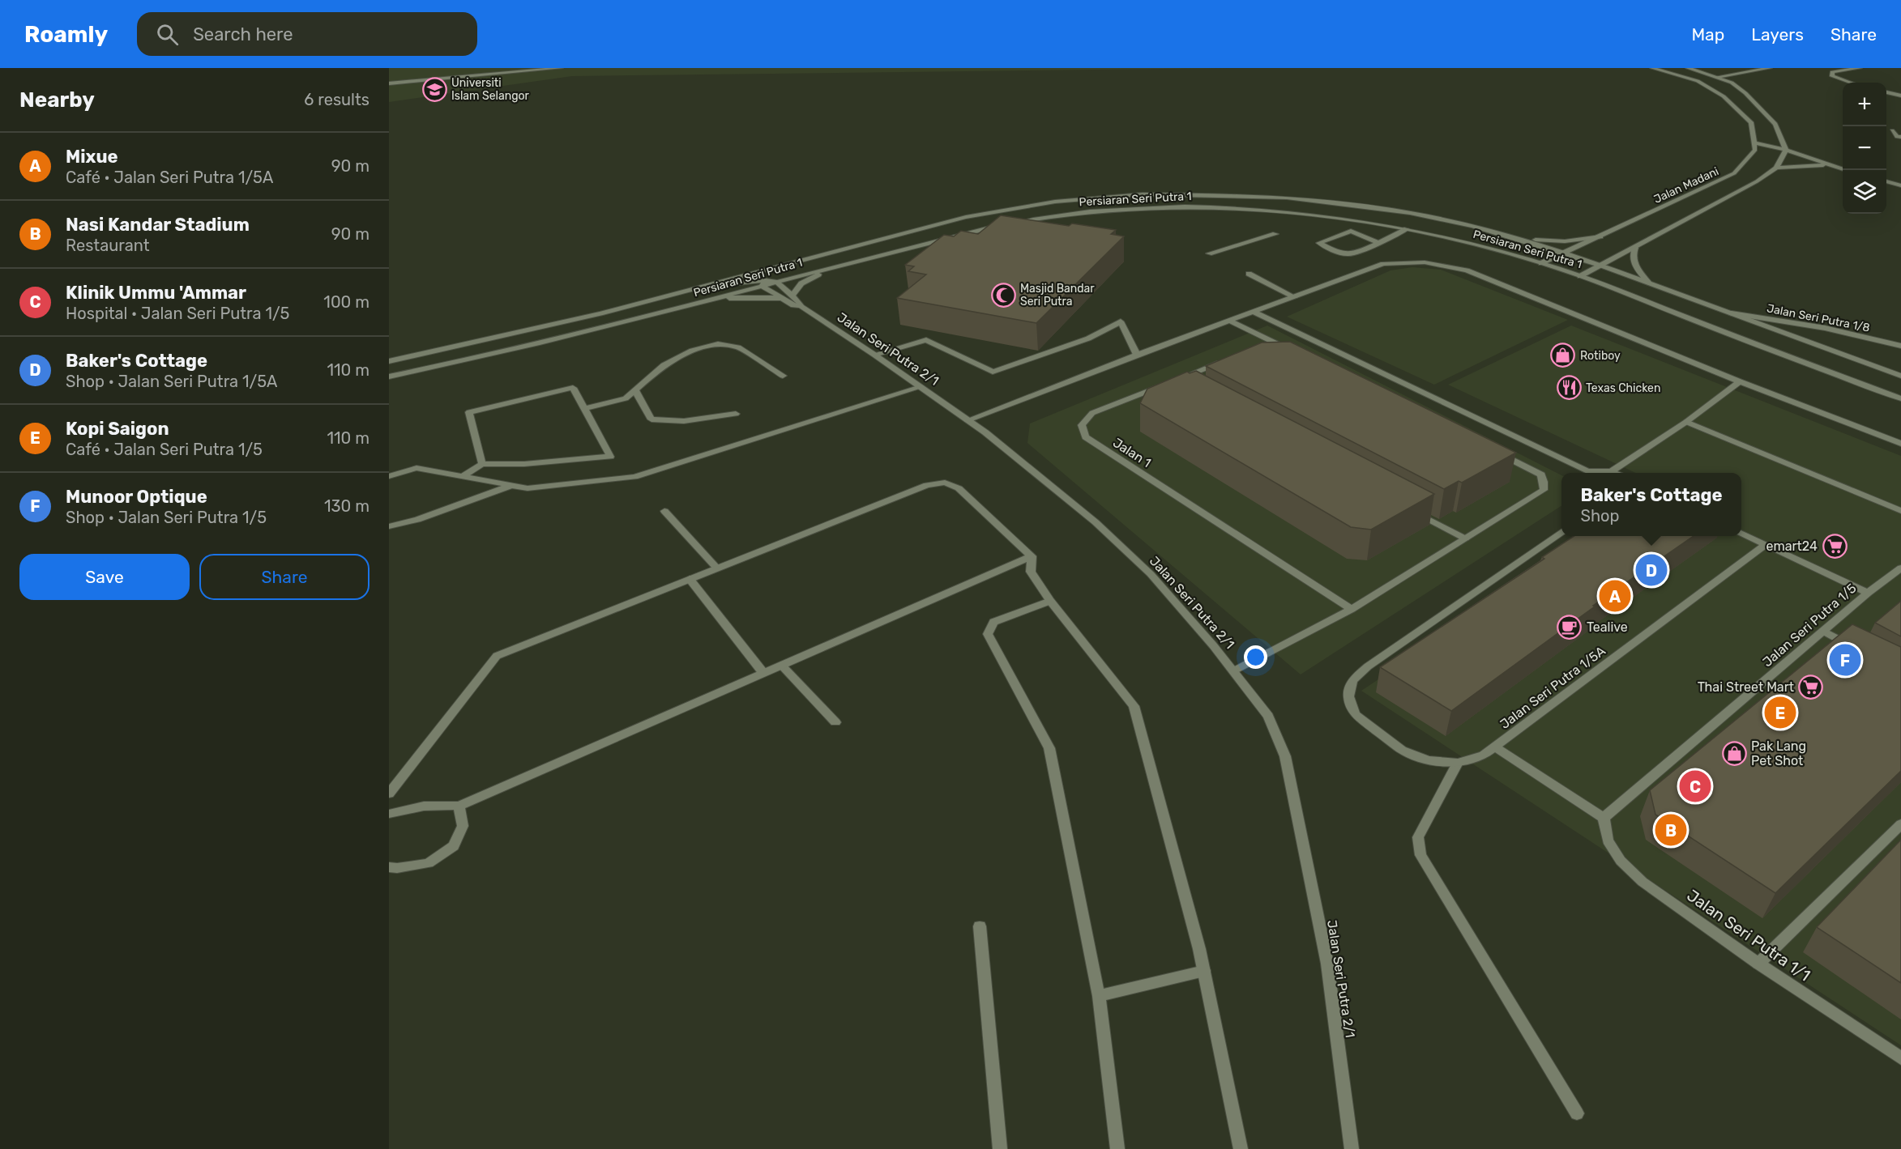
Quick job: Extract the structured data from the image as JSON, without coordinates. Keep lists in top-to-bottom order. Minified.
{"streets":{"street":["Jalan Madani","Persiaran Seri Putra 1","Jalan Seri Putra 1/8","Jalan Seri Putra 2/1","Jalan 1","Jalan Seri Putra 1/5","Jalan Seri Putra 1/5A","Jalan Seri Putra 1/1"]},"crossings":[["Jalan Madani","Persiaran Seri Putra 1"],["Persiaran Seri Putra 1","Jalan Seri Putra 1/8"],["Persiaran Seri Putra 1","Jalan Seri Putra 2/1"],["Jalan Seri Putra 1/5","Jalan Seri Putra 1/1"]],"places":{"school or university":["Universiti Islam Selangor"],"mosque":["Masjid Bandar Seri Putra"],"shop":["Rotiboy","Pak Lang Pet Shot"],"restaurant":["Texas Chicken"],"supermarket":["emart24","Thai Street Mart"],"cafe":["Tealive"]},"page":{"header":"Roamly","search":"Search here","nav":["Map","Layers","Share"],"heading":["Nearby","6 results"],"map_buttons":["+","−"],"list":[{"mark":"A","name":"Mixue","note":"Café · Jalan Seri Putra 1/5A","value":"90 m"},{"mark":"B","name":"Nasi Kandar Stadium","note":"Restaurant","value":"90 m"},{"mark":"C","name":"Klinik Ummu 'Ammar","note":"Hospital · Jalan Seri Putra 1/5","value":"100 m"},{"mark":"D","name":"Baker's Cottage","note":"Shop · Jalan Seri Putra 1/5A","value":"110 m"},{"mark":"E","name":"Kopi Saigon","note":"Café · Jalan Seri Putra 1/5","value":"110 m"},{"mark":"F","name":"Munoor Optique","note":"Shop · Jalan Seri Putra 1/5","value":"130 m"}],"popup":["Baker's Cottage","Shop"],"buttons":["Save","Share"],"pins":["D","A","F","E","C","B"]}}
